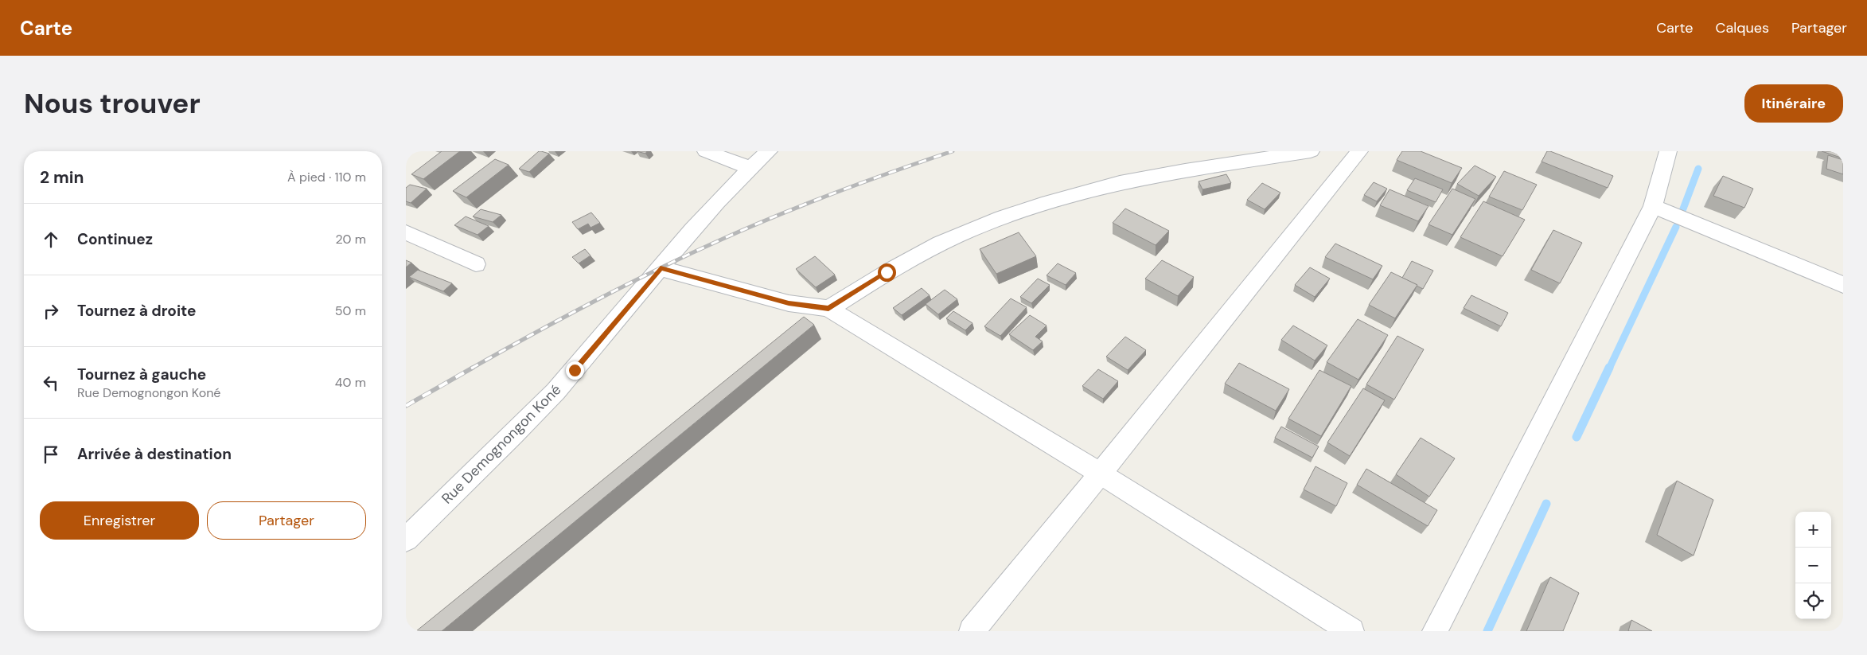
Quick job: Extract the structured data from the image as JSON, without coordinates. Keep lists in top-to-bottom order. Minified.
{"streets":{"street":["Rue Demognongon Koné"]},"page":{"header":"Carte","nav":["Carte","Calques","Partager"],"buttons":["Itinéraire",["Enregistrer","Partager"]],"title":"Nous trouver","heading":["2 min","À pied · 110 m"],"list":[["Continuez","20 m"],["Tournez à droite","50 m"],["Tournez à gauche","Rue Demognongon Koné","40 m"],"Arrivée à destination"],"map_buttons":["+","−"]}}
